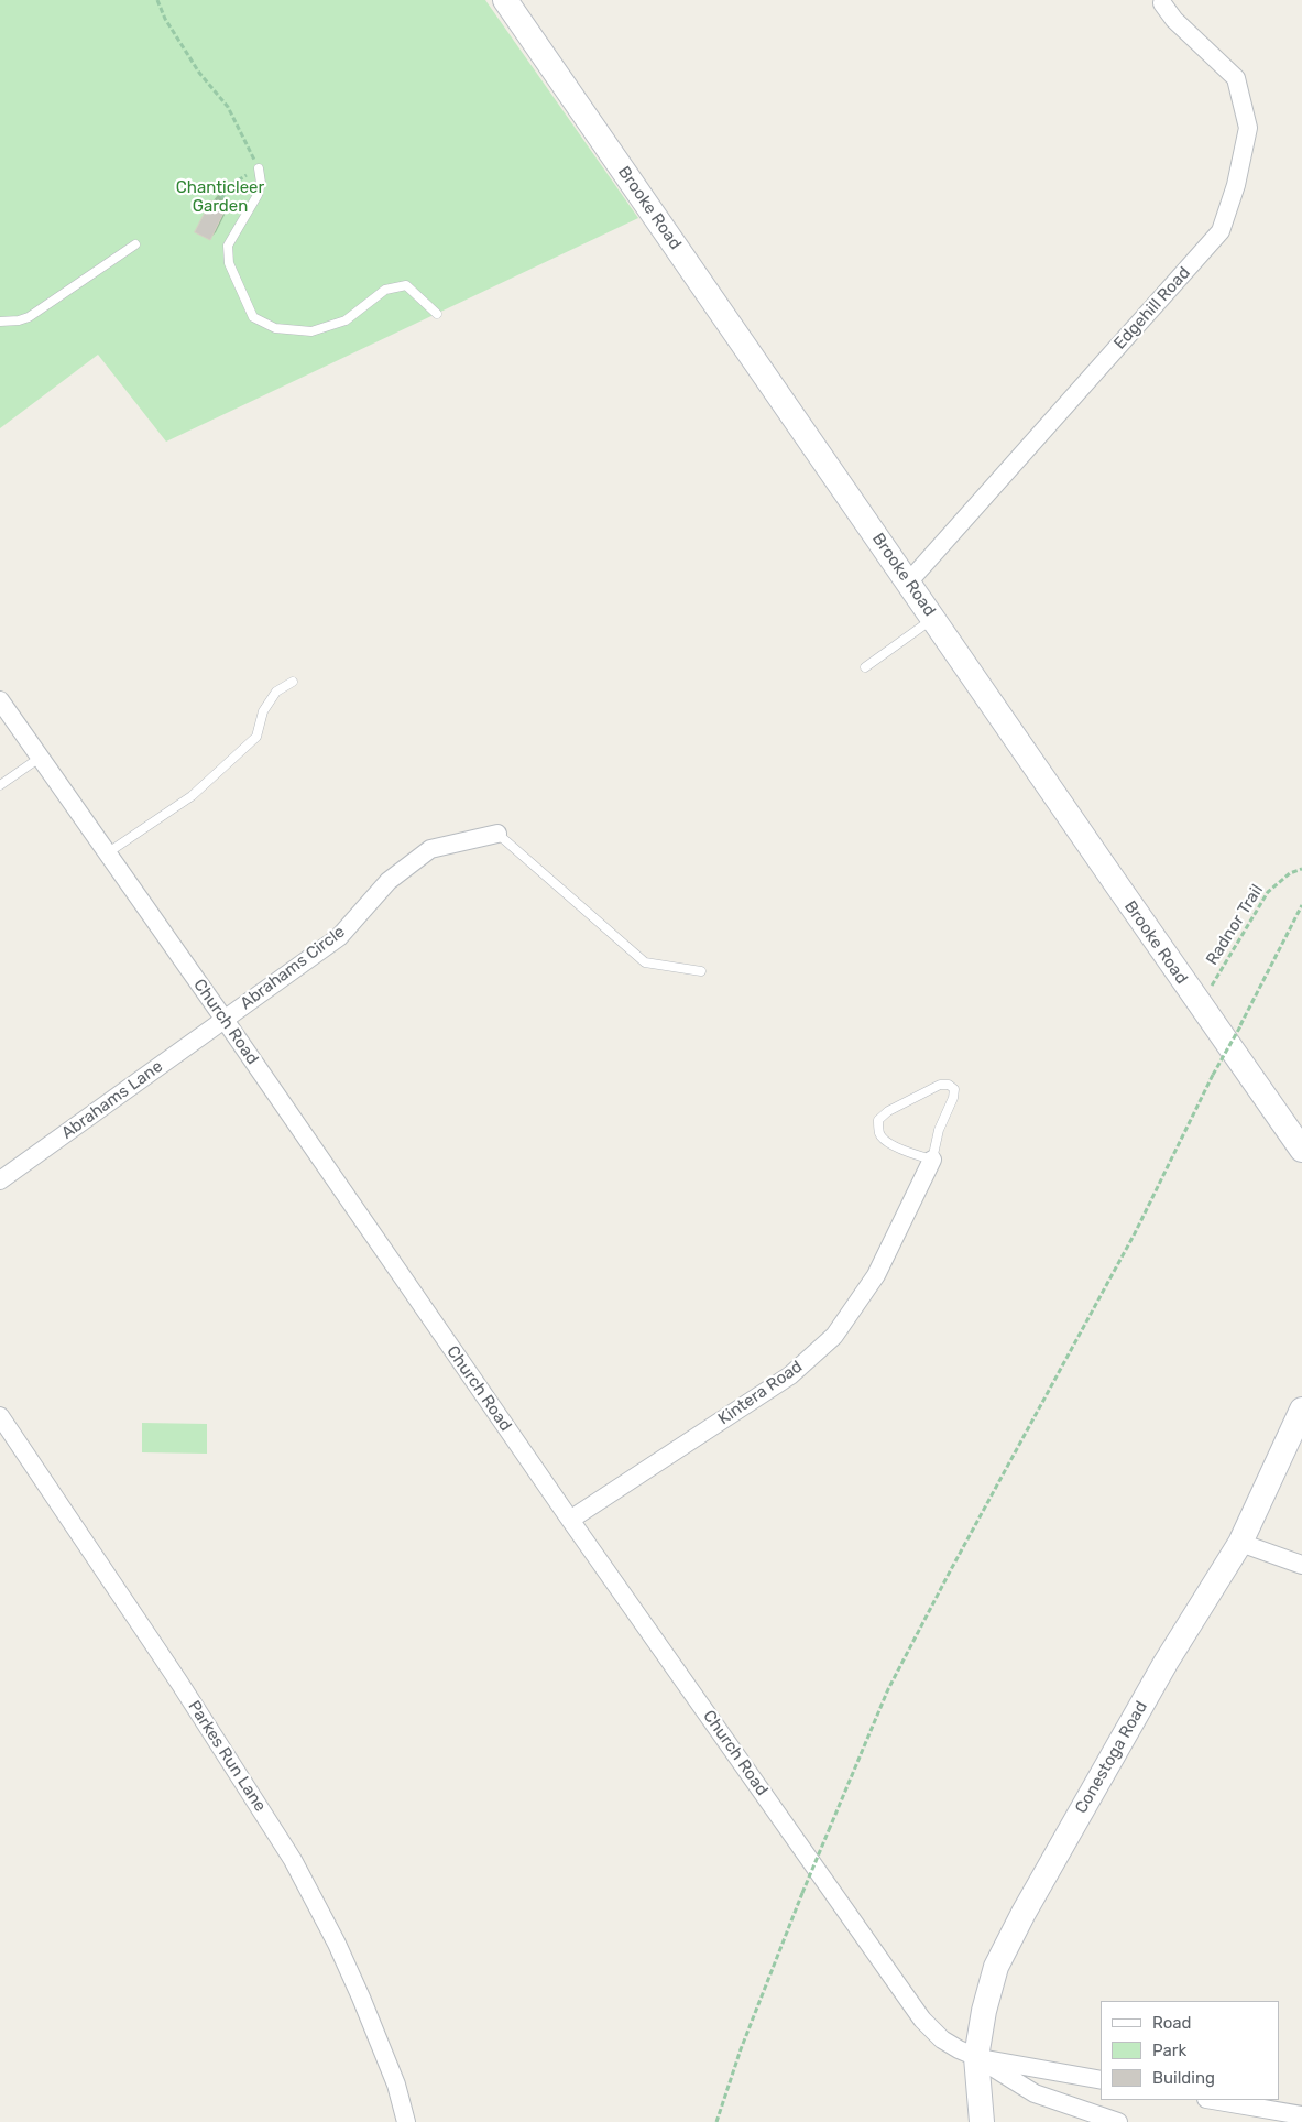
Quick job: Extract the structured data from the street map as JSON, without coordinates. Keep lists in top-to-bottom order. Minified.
{"streets":{"main road":["Brooke Road","Conestoga Road"],"street":["Edgehill Road","Abrahams Circle","Church Road","Abrahams Lane","Kintera Road","Parkes Run Lane"],"path":["Radnor Trail"]},"crossings":[["Brooke Road","Edgehill Road"],["Brooke Road","Radnor Trail"],["Abrahams Circle","Church Road"],["Abrahams Circle","Abrahams Lane"],["Church Road","Abrahams Lane"],["Church Road","Kintera Road"],["Church Road","Conestoga Road"]],"parks":["Chanticleer Garden"],"legend":["Road","Park","Building"]}
